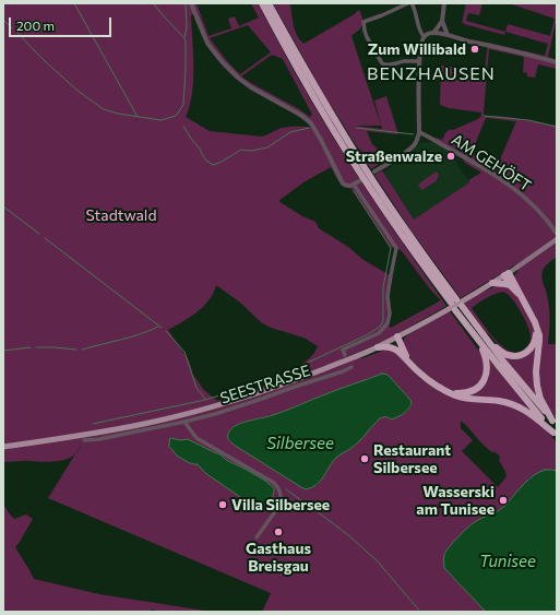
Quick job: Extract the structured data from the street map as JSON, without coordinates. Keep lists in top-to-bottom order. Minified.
{"streets":{"street":["AM GEHÖFT","SEESTRASSE"]},"districts":["BENZHAUSEN"],"water":["Silbersee","Tunisee"],"parks":["Stadtwald"],"places":["Zum Willibald","Straßenwalze","Restaurant Silbersee","Wasserski am Tunisee","Villa Silbersee","Gasthaus Breisgau"],"scale_bar":"200 m"}
